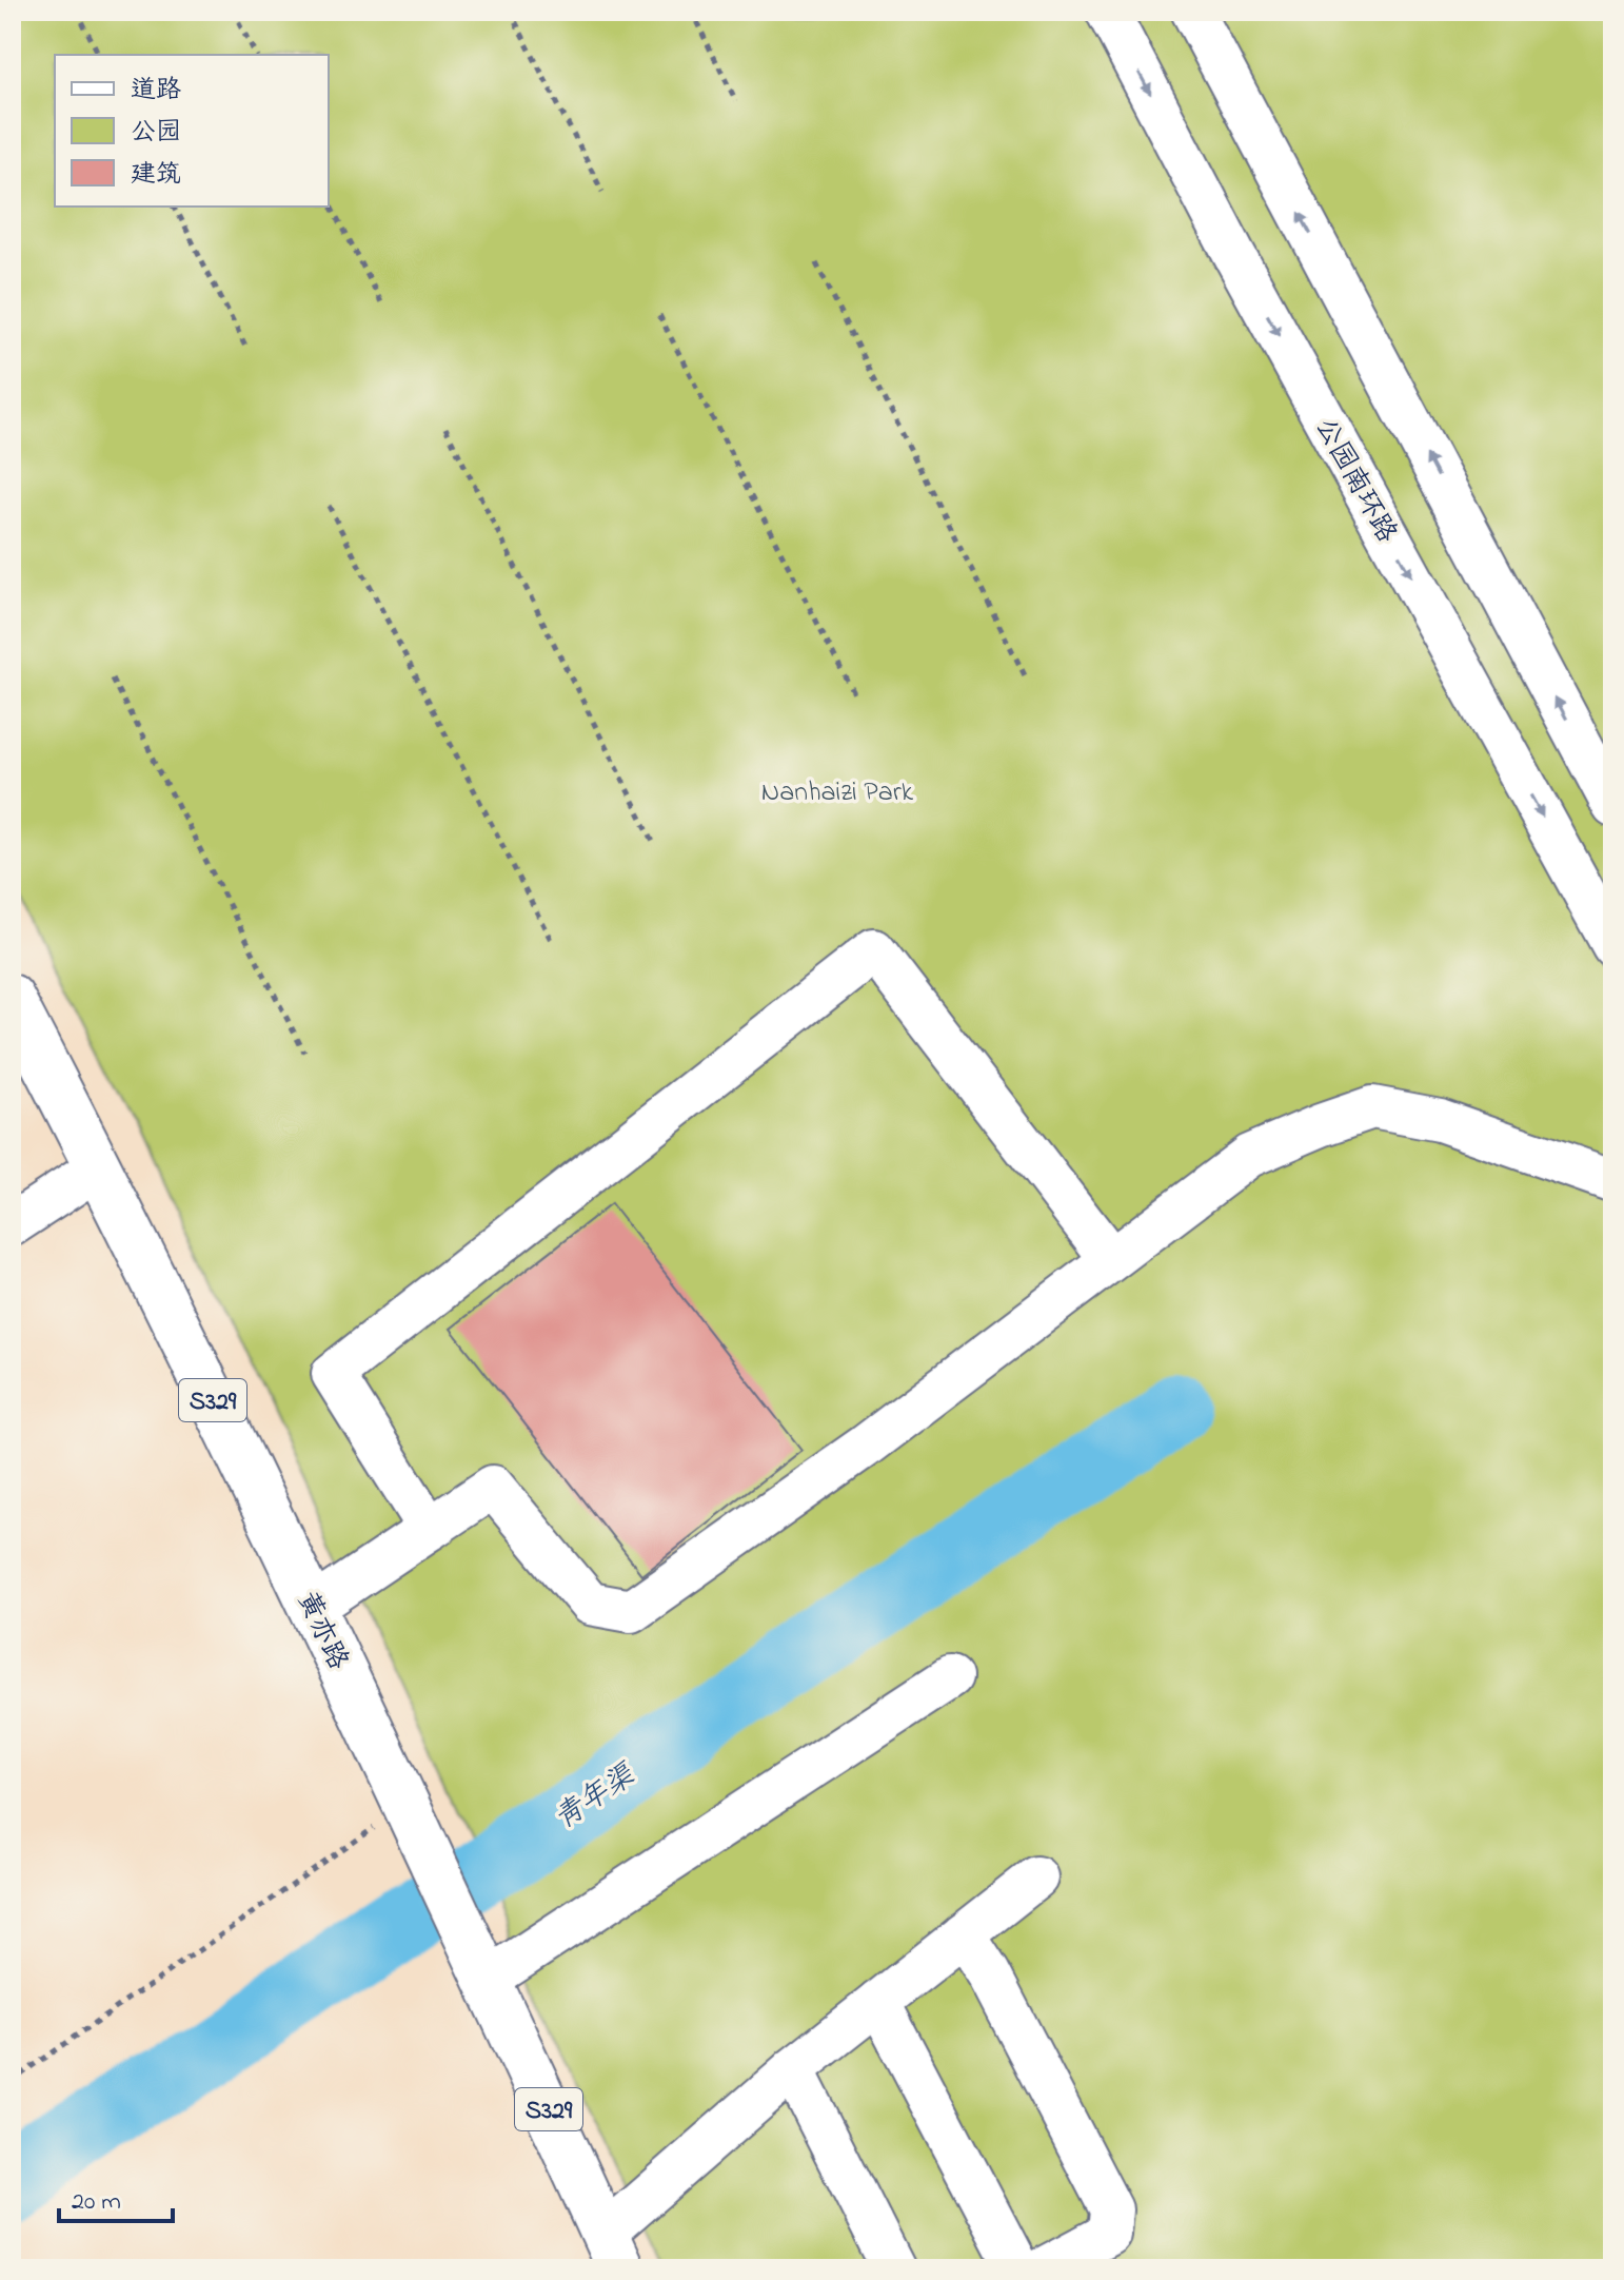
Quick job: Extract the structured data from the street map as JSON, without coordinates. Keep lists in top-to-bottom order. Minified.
{"streets":{"main road":["S329","黄亦路"],"street":["公园南环路"]},"water":["青年渠"],"parks":["Nanhaizi Park"],"legend":["道路","公园","建筑"],"scale_bar":"20 m"}
